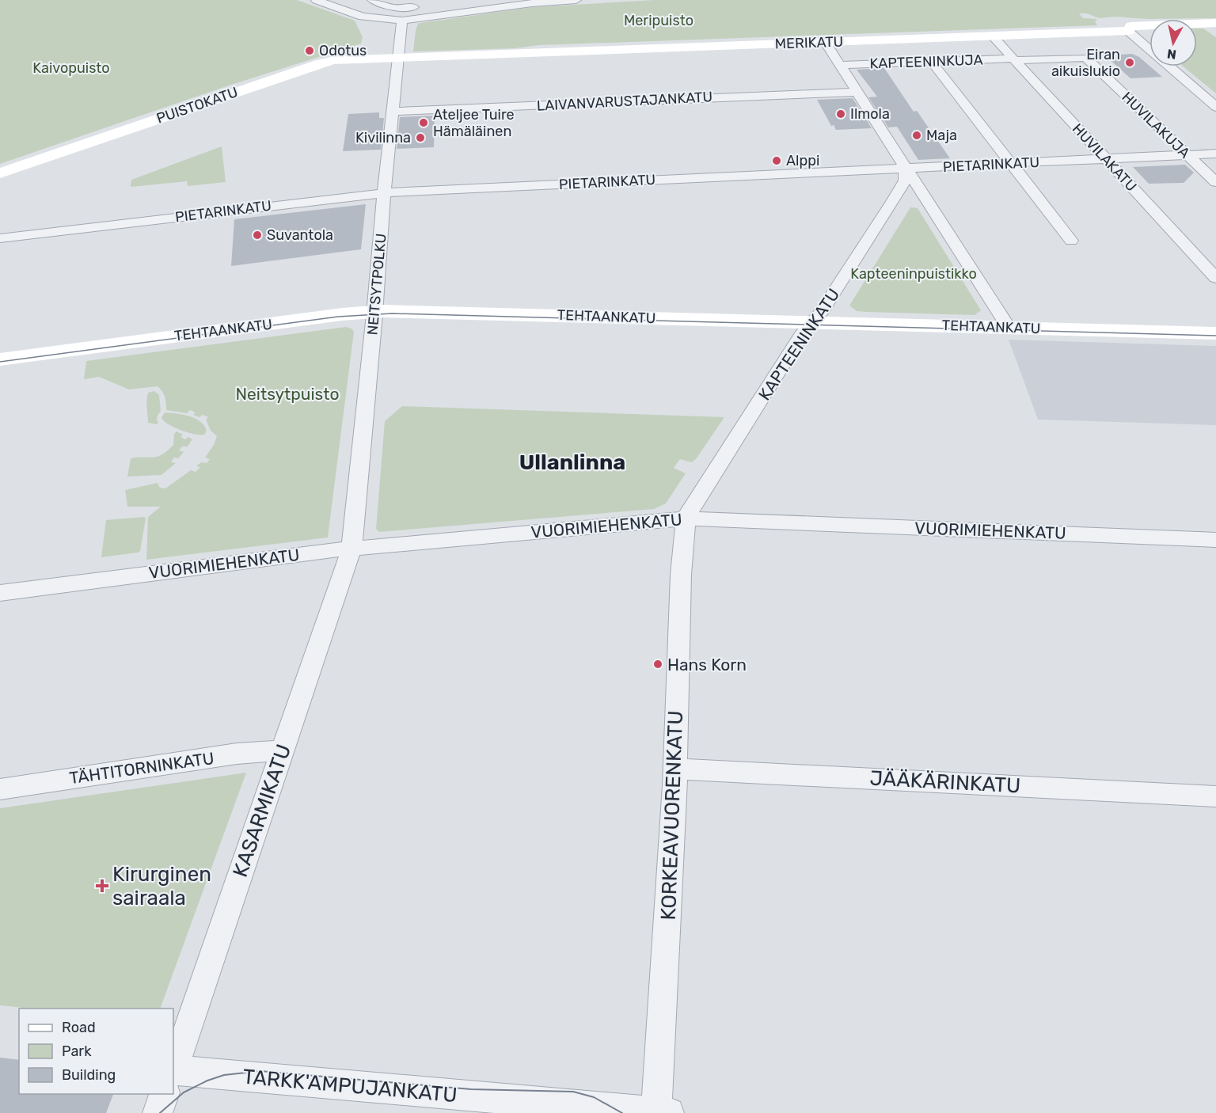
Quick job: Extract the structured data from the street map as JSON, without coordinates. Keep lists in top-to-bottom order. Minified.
{"streets":{"street":["MERIKATU","KAPTEENINKUJA","LAIVANVARUSTAJANKATU","PUISTOKATU","HUVILAKUJA","HUVILAKATU","PIETARINKATU","NEITSYTPOLKU","TEHTAANKATU","KAPTEENINKATU","VUORIMIEHENKATU","TÄHTITORNINKATU","JÄÄKÄRINKATU","KASARMIKATU","KORKEAVUORENKATU","TARKK'AMPUJANKATU"]},"crossings":[["MERIKATU","PUISTOKATU"],["MERIKATU","HUVILAKATU"],["MERIKATU","NEITSYTPOLKU"],["KAPTEENINKUJA","HUVILAKUJA"],["KAPTEENINKUJA","HUVILAKATU"],["LAIVANVARUSTAJANKATU","NEITSYTPOLKU"],["PUISTOKATU","NEITSYTPOLKU"],["HUVILAKUJA","HUVILAKATU"],["HUVILAKUJA","PIETARINKATU"],["HUVILAKATU","PIETARINKATU"],["PIETARINKATU","NEITSYTPOLKU"],["PIETARINKATU","KAPTEENINKATU"],["NEITSYTPOLKU","TEHTAANKATU"],["NEITSYTPOLKU","VUORIMIEHENKATU"],["NEITSYTPOLKU","KASARMIKATU"],["TEHTAANKATU","KAPTEENINKATU"],["KAPTEENINKATU","VUORIMIEHENKATU"],["KAPTEENINKATU","KORKEAVUORENKATU"],["VUORIMIEHENKATU","KASARMIKATU"],["VUORIMIEHENKATU","KORKEAVUORENKATU"],["TÄHTITORNINKATU","KASARMIKATU"],["JÄÄKÄRINKATU","KORKEAVUORENKATU"],["KORKEAVUORENKATU","TARKK'AMPUJANKATU"]],"districts":["Ullanlinna"],"parks":["Meripuisto","Kaivopuisto","Kapteeninpuistikko","Neitsytpuisto"],"places":{"other":["Odotus","Eiran aikuislukio","Ilmola","Ateljee Tuire Hämäläinen","Maja","Kivilinna","Alppi","Suvantola","Hans Korn"],"health":["Kirurginen sairaala"]},"legend":["Road","Park","Building"],"north":"bottom"}
